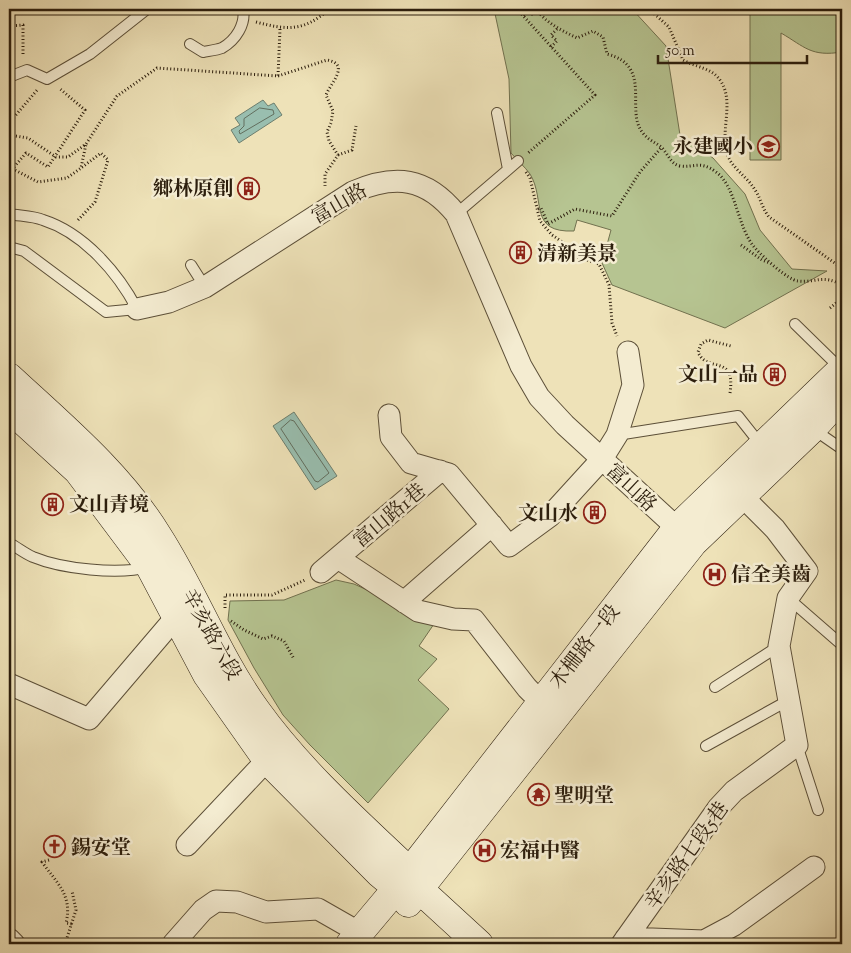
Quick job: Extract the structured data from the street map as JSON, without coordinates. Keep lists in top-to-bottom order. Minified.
{"streets":{"main road":["辛亥路六段","木柵路一段"],"street":["富山路","富山路1巷","辛亥路七段5巷"]},"crossings":[["富山路","富山路1巷"],["富山路","木柵路一段"],["富山路1巷","木柵路一段"],["辛亥路六段","木柵路一段"]],"places":{"school or university":["永建國小"],"building":["鄉林原創","清新美景","文山一品","文山青境","文山水"],"hospital":["信全美齒","宏福中醫"],"temple":["聖明堂"],"church":["錫安堂"]},"scale_bar":"50 m"}
